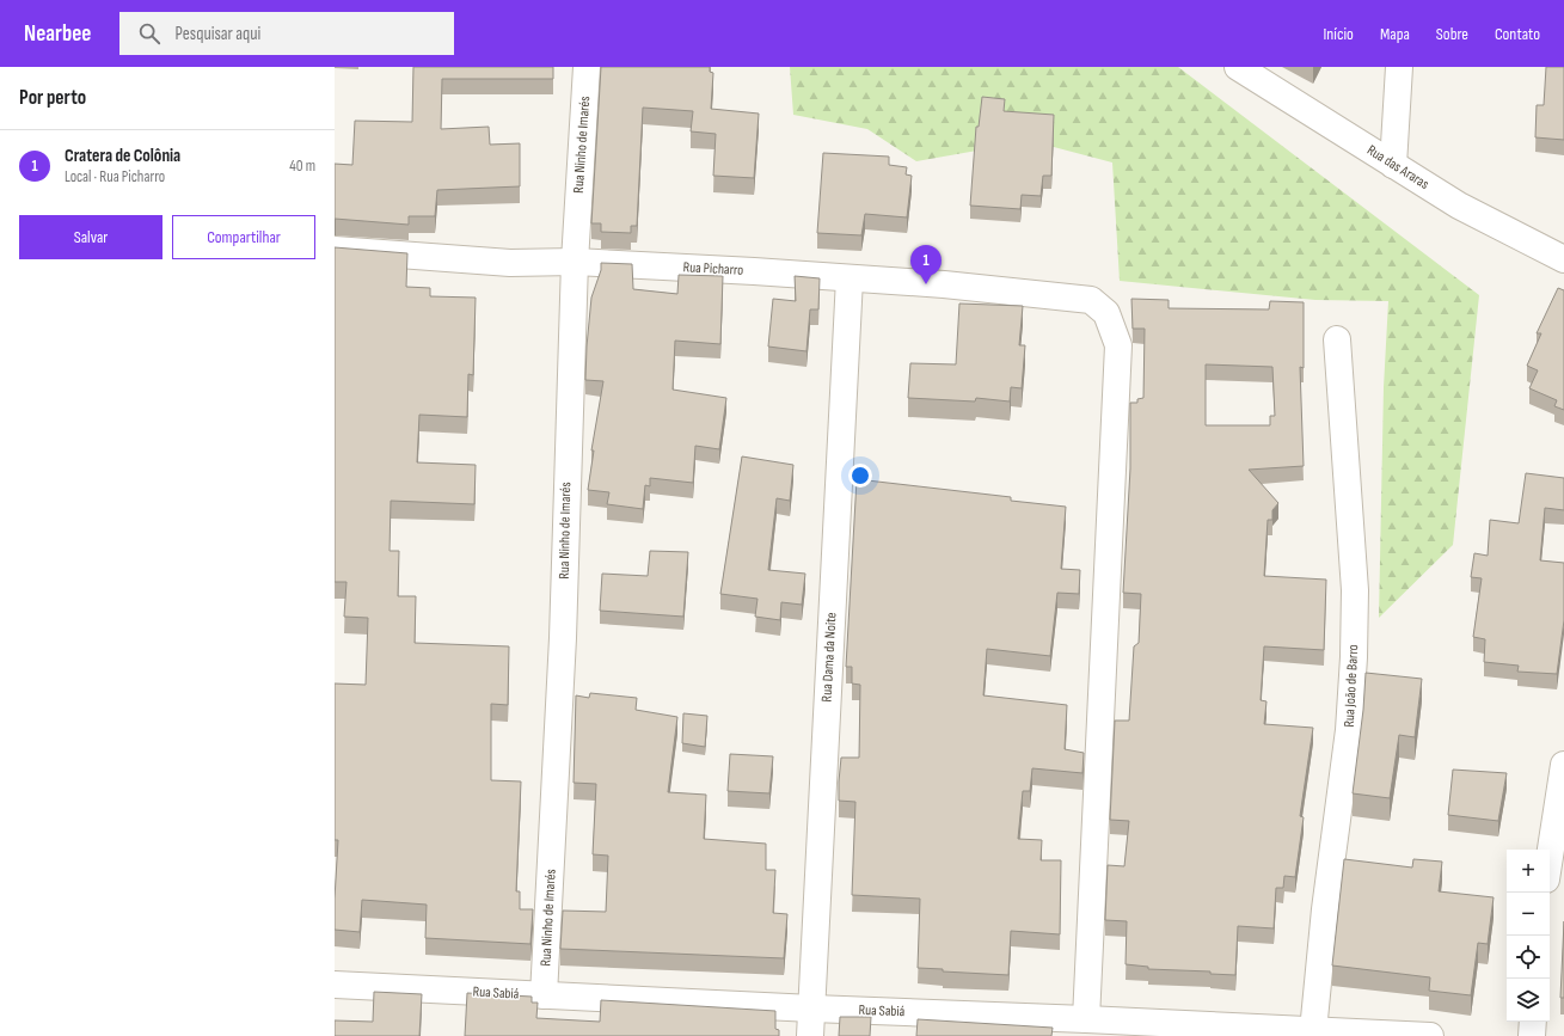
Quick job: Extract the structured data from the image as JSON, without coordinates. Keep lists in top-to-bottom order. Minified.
{"streets":{"street":["Rua Ninho de Imarés","Rua das Araras","Rua Picharro","Rua Dama da Noite","Rua João de Barro","Rua Sabiá"]},"crossings":[["Rua Ninho de Imarés","Rua Picharro"],["Rua Ninho de Imarés","Rua Sabiá"],["Rua Picharro","Rua Dama da Noite"],["Rua Picharro","Rua Sabiá"],["Rua Dama da Noite","Rua Sabiá"],["Rua João de Barro","Rua Sabiá"]],"page":{"header":"Nearbee","search":"Pesquisar aqui","nav":["Início","Mapa","Sobre","Contato"],"heading":"Por perto","list":[{"mark":"1","name":"Cratera de Colônia","note":"Local · Rua Picharro","value":"40 m"}],"buttons":["Salvar","Compartilhar"],"pins":"1","map_buttons":["+","−"]}}
